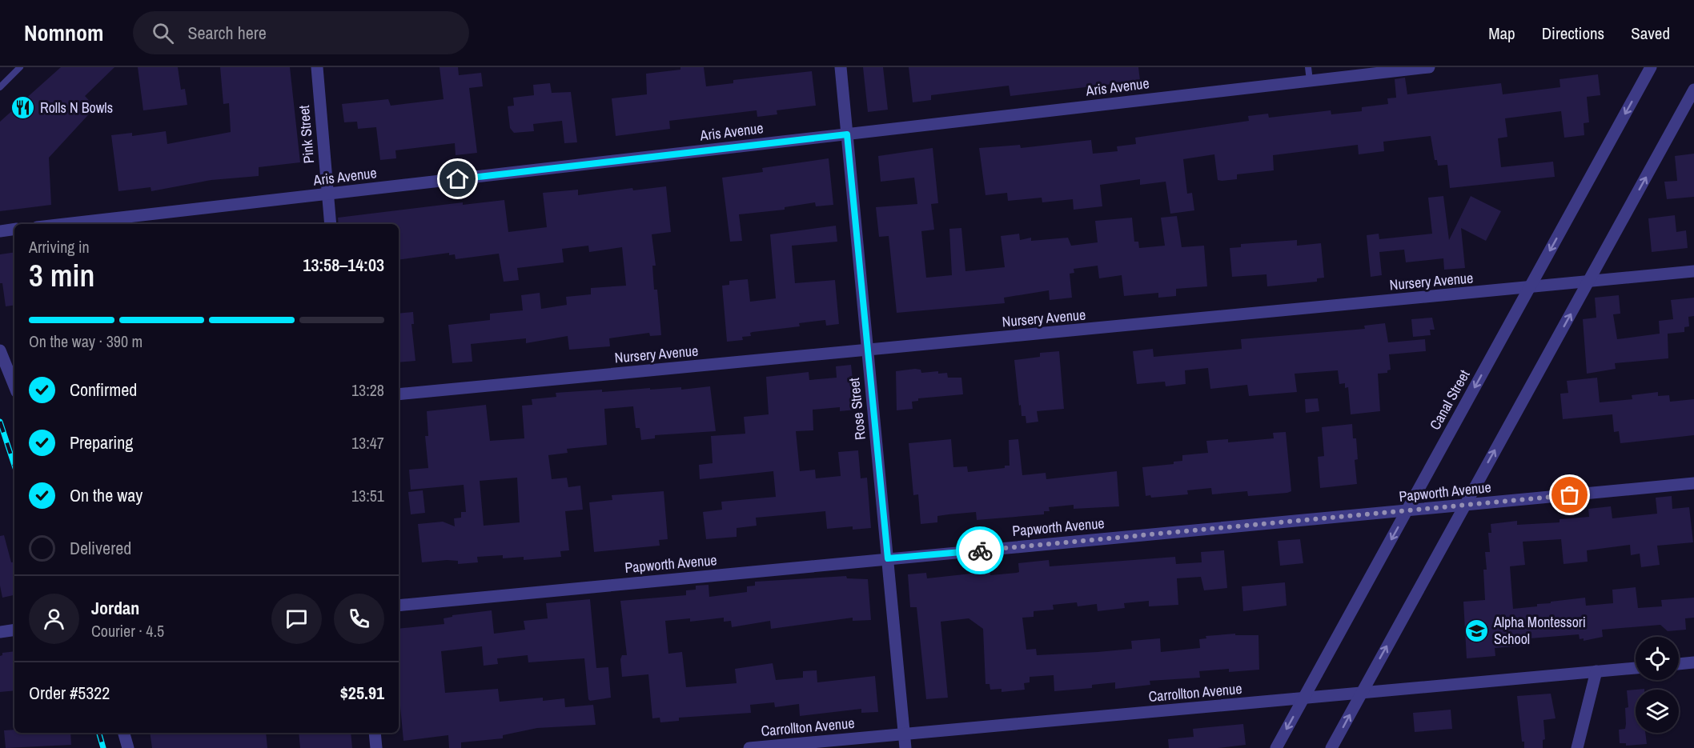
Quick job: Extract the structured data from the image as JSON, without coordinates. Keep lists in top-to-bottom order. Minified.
{"streets":{"street":["Aris Avenue","Pink Street","Nursery Avenue","Canal Street","Rose Street","Papworth Avenue","Carrollton Avenue"]},"crossings":[["Aris Avenue","Pink Street"],["Aris Avenue","Rose Street"],["Nursery Avenue","Canal Street"],["Nursery Avenue","Rose Street"],["Canal Street","Papworth Avenue"],["Canal Street","Carrollton Avenue"],["Rose Street","Papworth Avenue"],["Rose Street","Carrollton Avenue"]],"places":{"restaurant":["Rolls N Bowls"],"school or university":["Alpha Montessori School"]},"page":{"header":"Nomnom","search":"Search here","nav":["Map","Directions","Saved"],"heading":["3 min","Arriving in","13:58–14:03"],"panel":["Jordan","Courier · 4.5","Order #5322","$25.91"],"bar":"On the way · 390 m","list":[["Confirmed","13:28"],["Preparing","13:47"],["On the way","13:51"],"Delivered"]}}
